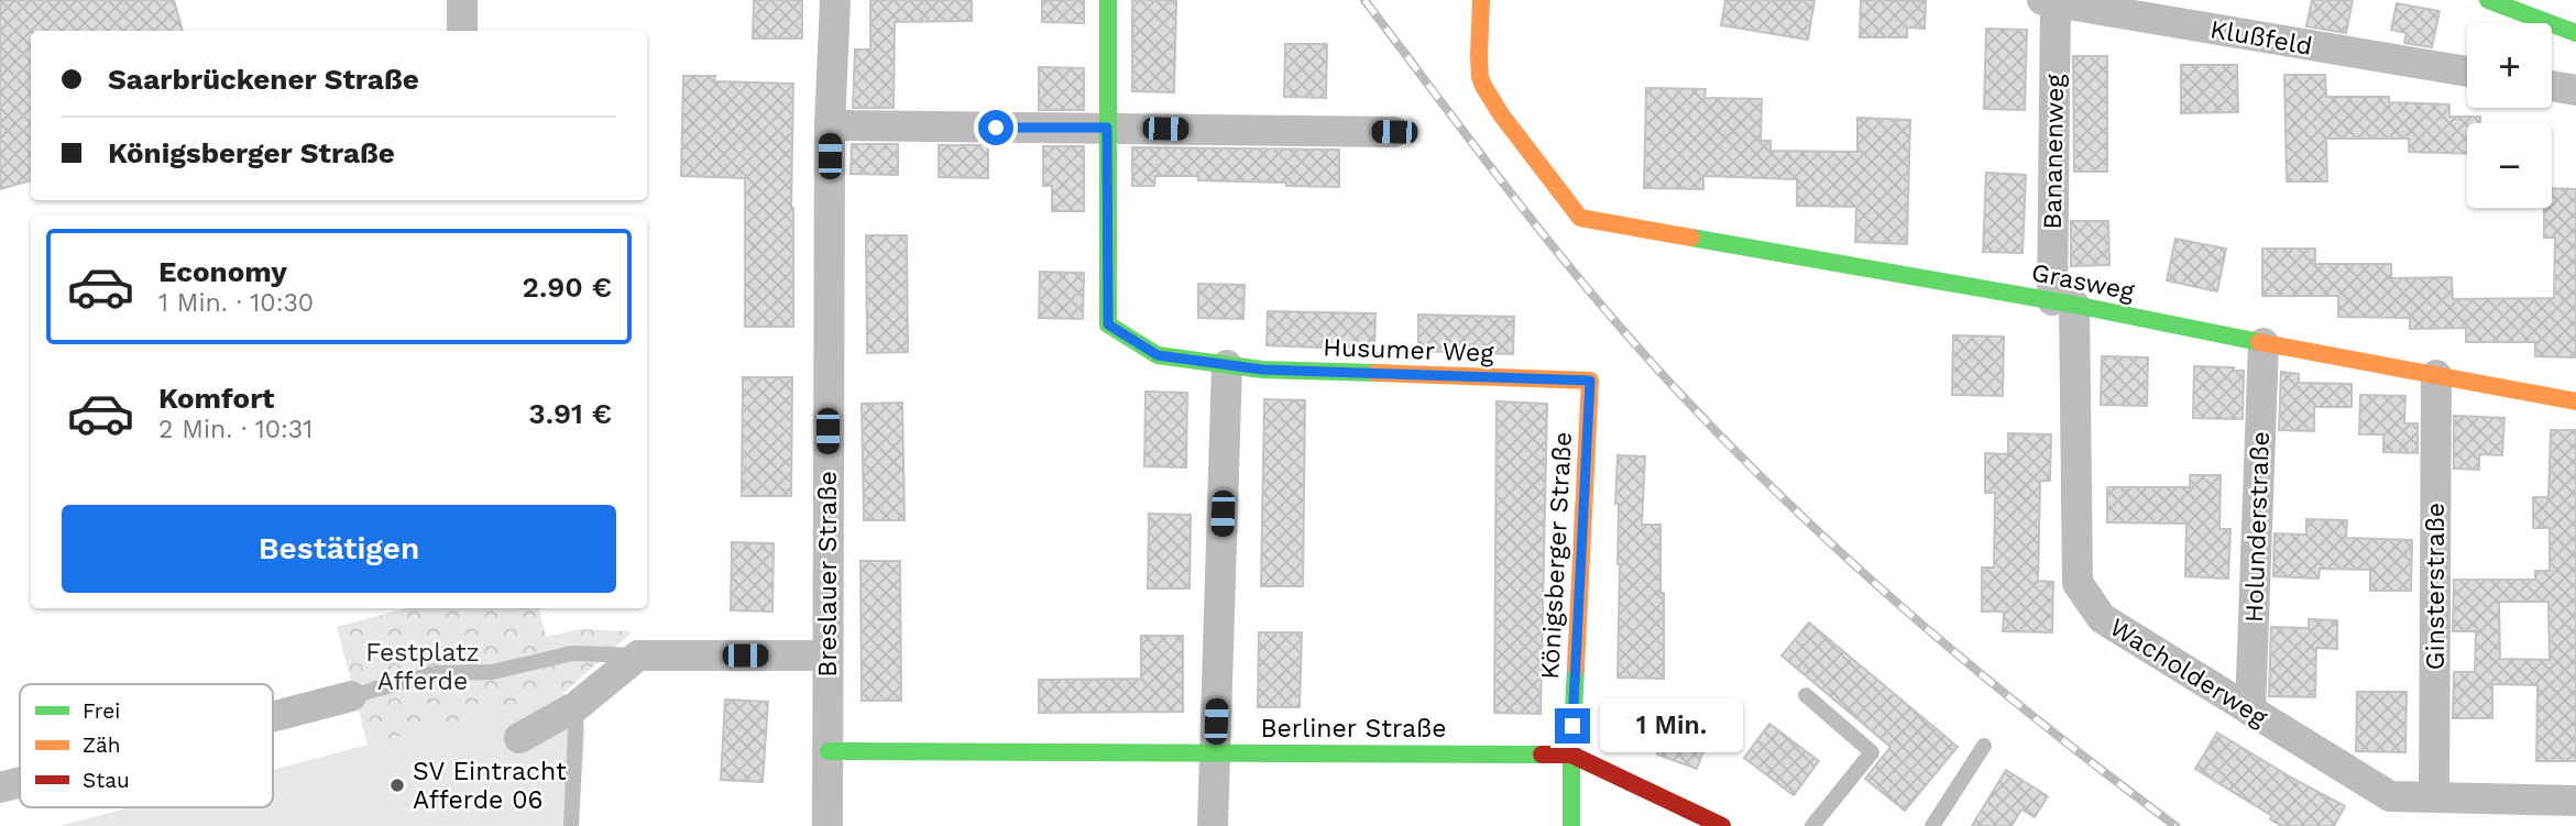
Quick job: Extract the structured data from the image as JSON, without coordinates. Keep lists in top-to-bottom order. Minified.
{"streets":{"street":["Klußfeld","Bananenweg","Grasweg","Husumer Weg","Holunderstraße","Königsberger Straße","Breslauer Straße","Ginsterstraße","Wacholderweg","Berliner Straße"]},"crossings":[["Klußfeld","Bananenweg"],["Bananenweg","Grasweg"],["Bananenweg","Wacholderweg"],["Grasweg","Holunderstraße"],["Grasweg","Ginsterstraße"],["Grasweg","Wacholderweg"],["Husumer Weg","Königsberger Straße"],["Holunderstraße","Wacholderweg"],["Königsberger Straße","Berliner Straße"],["Breslauer Straße","Berliner Straße"],["Ginsterstraße","Wacholderweg"]],"parks":["Festplatz Afferde"],"places":["SV Eintracht Afferde 06"],"legend":["Frei","Zäh","Stau"],"page":{"map_buttons":["+","−"],"banner":["Saarbrückener Straße","Königsberger Straße"],"list":[{"name":"Economy","note":"1 Min. · 10:30","value":"2.90 €"},{"name":"Komfort","note":"2 Min. · 10:31","value":"3.91 €"}],"buttons":"Bestätigen","bubble":"1 Min."}}
